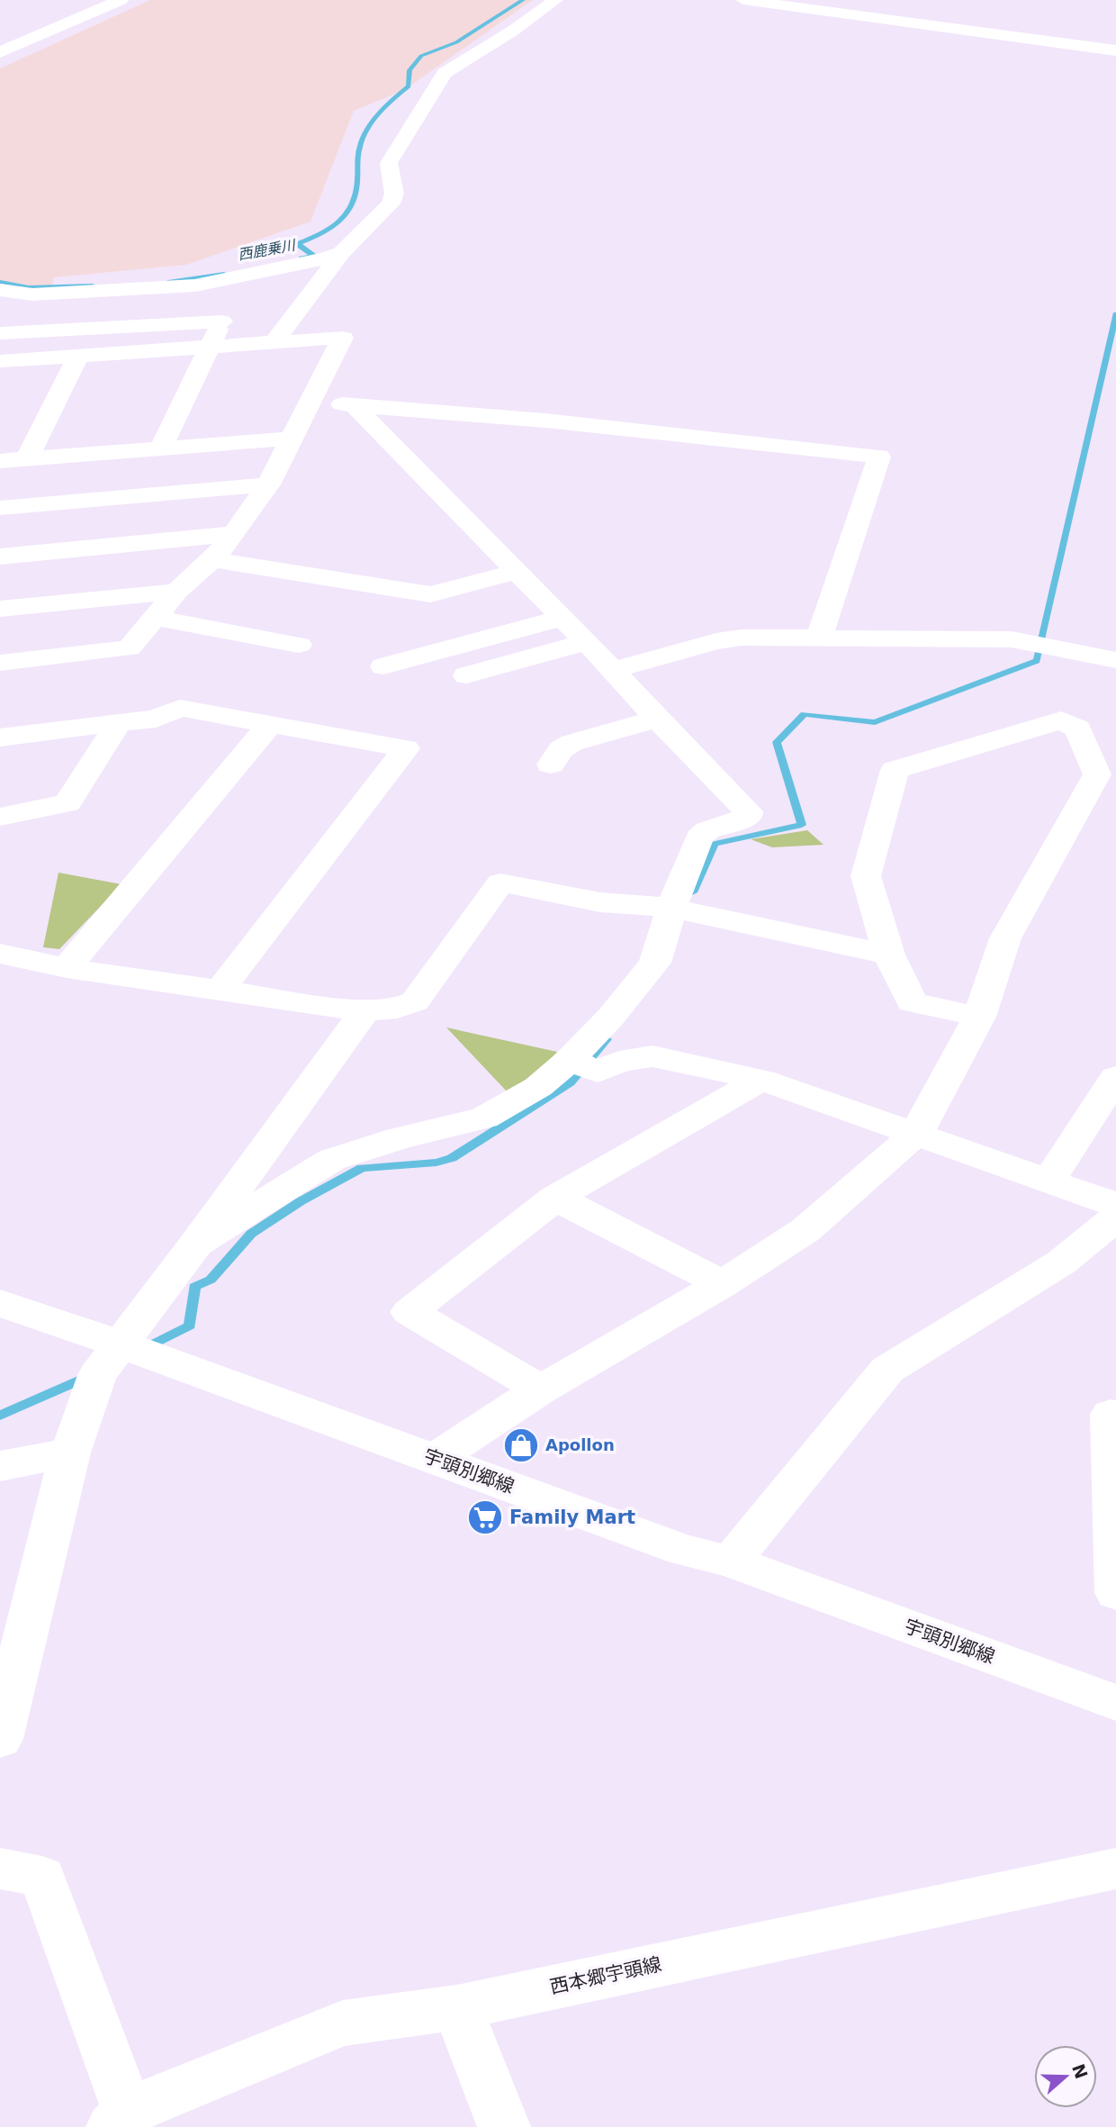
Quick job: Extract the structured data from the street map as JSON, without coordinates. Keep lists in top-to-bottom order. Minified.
{"streets":{"street":["宇頭別郷線","西本郷宇頭線"]},"water":["西鹿乗川"],"places":{"shop":["Apollon"],"supermarket":["Family Mart"]},"north":"right"}
